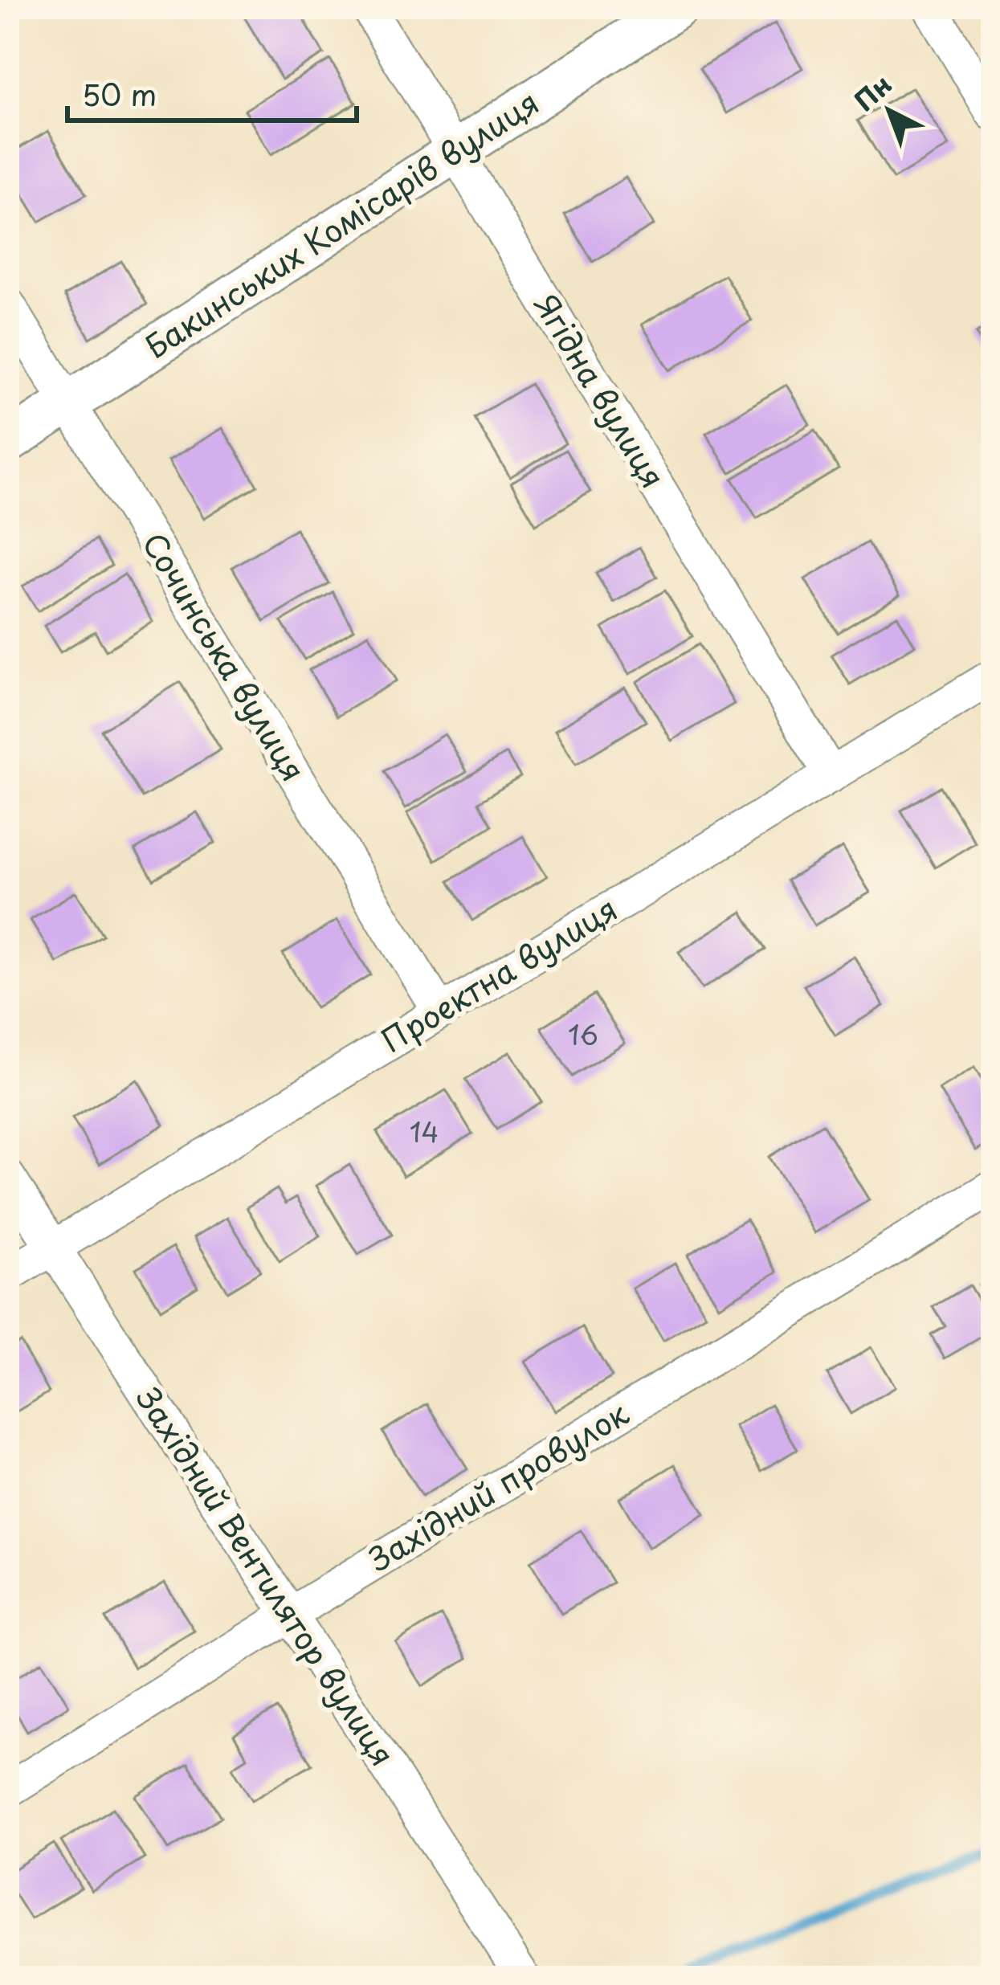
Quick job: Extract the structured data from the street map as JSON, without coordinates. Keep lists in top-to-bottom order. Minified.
{"streets":{"street":["Бакинських Комісарів вулиця","Ягідна вулиця","Сочинська вулиця","Проектна вулиця","Західний провулок","Західний Вентилятор вулиця"]},"crossings":[["Бакинських Комісарів вулиця","Ягідна вулиця"],["Бакинських Комісарів вулиця","Сочинська вулиця"],["Ягідна вулиця","Проектна вулиця"],["Сочинська вулиця","Проектна вулиця"],["Проектна вулиця","Західний Вентилятор вулиця"],["Західний провулок","Західний Вентилятор вулиця"]],"house_numbers":["16","14"],"scale_bar":"50 m","north":"top left"}
